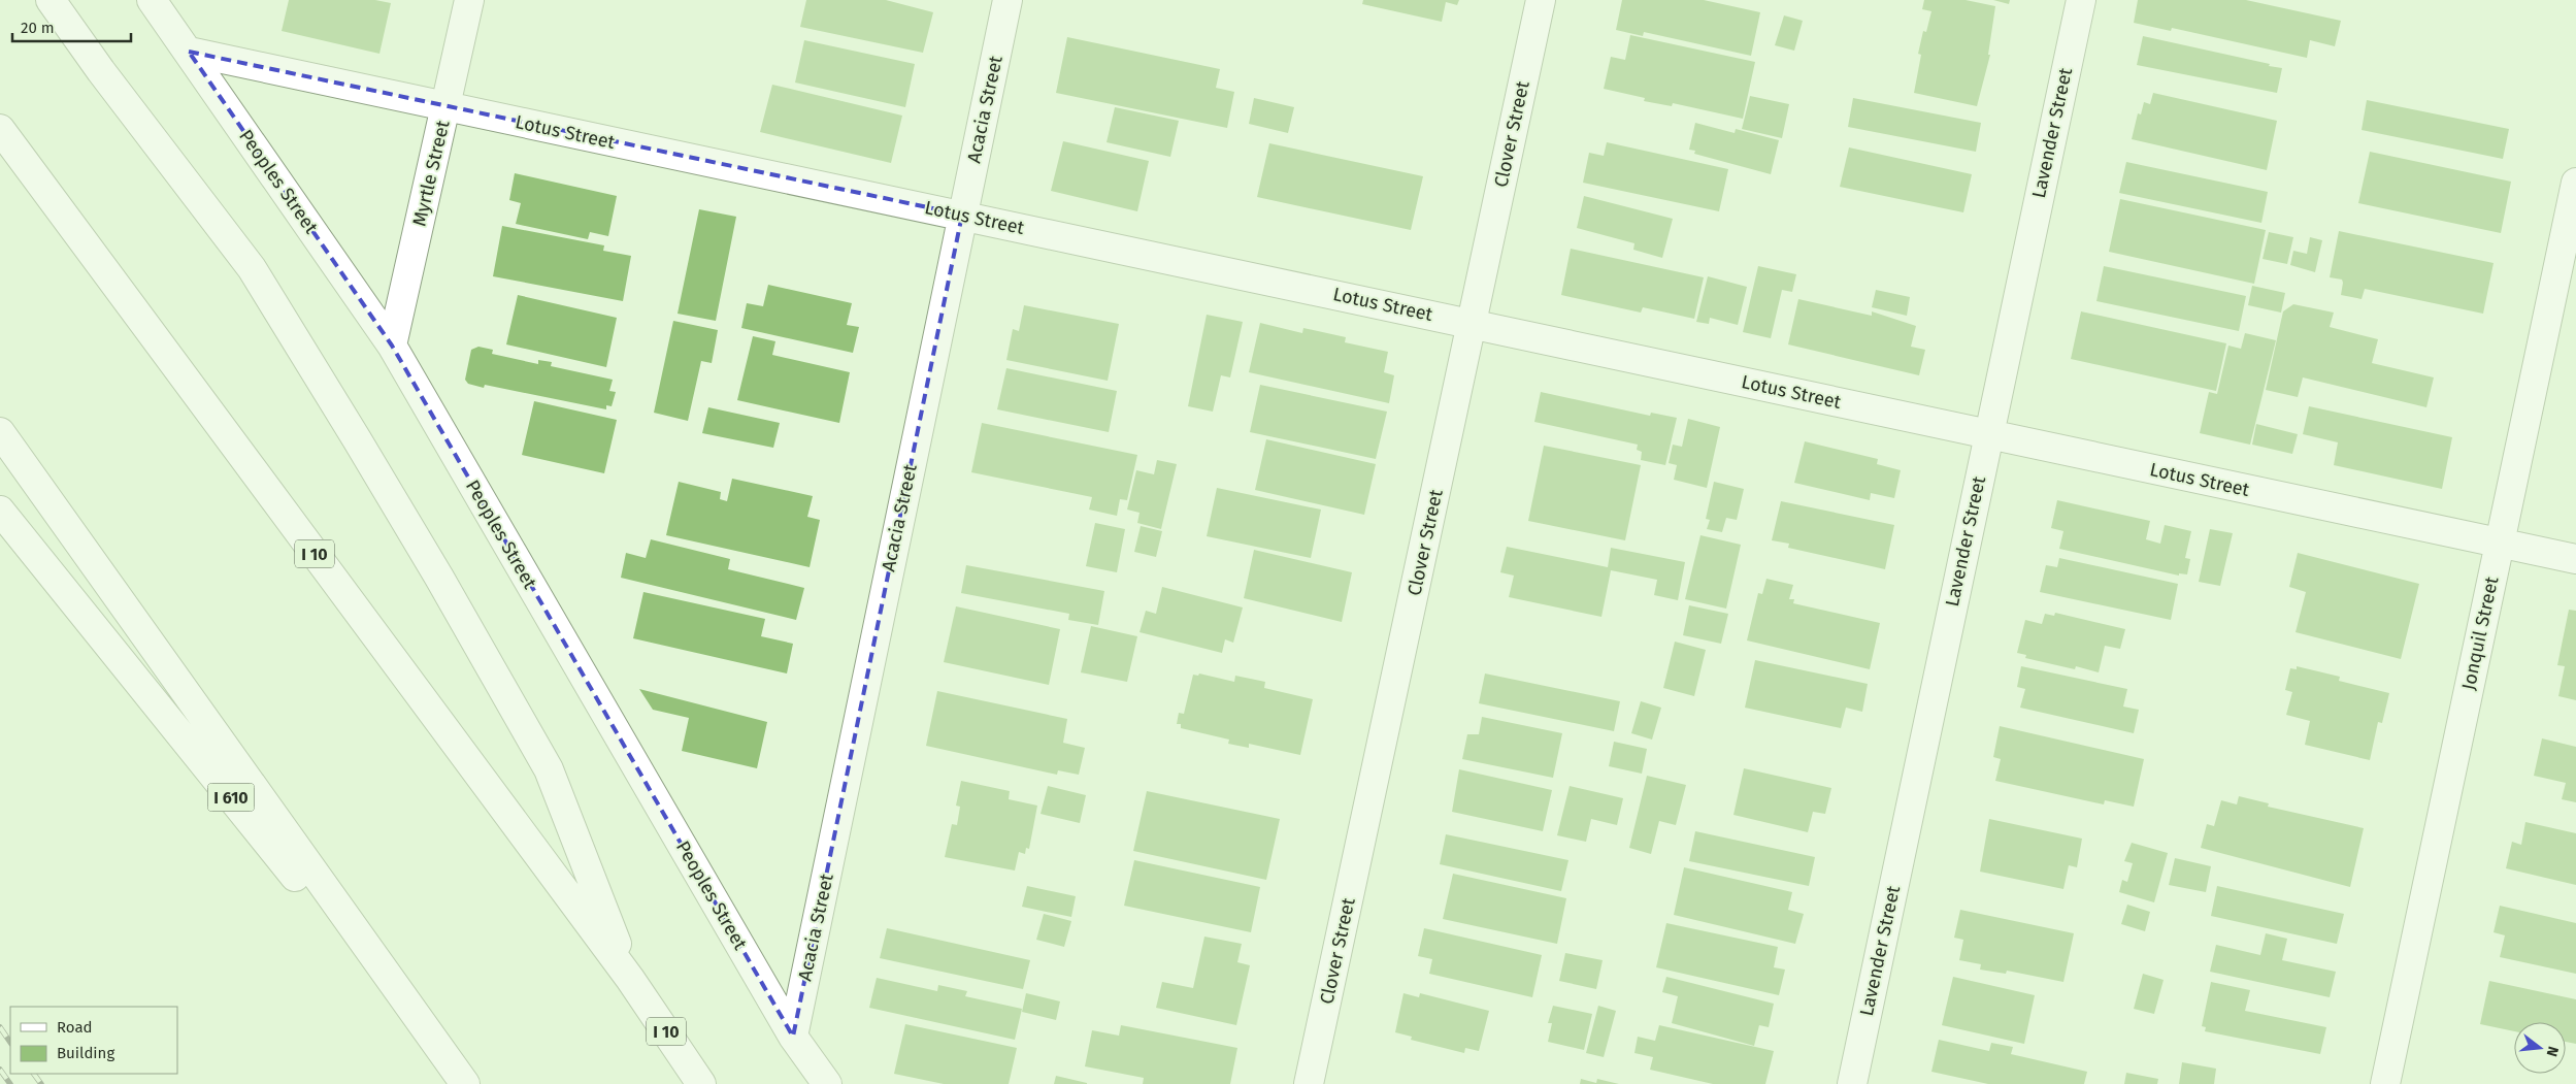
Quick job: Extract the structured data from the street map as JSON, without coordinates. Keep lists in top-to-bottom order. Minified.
{"streets":{"main road":["Acacia Street","Lotus Street","Lavender Street","Clover Street","Myrtle Street","Peoples Street","I 10","Jonquil Street","I 610"]},"crossings":[["Acacia Street","Lotus Street"],["Acacia Street","Peoples Street"],["Lotus Street","Lavender Street"],["Lotus Street","Clover Street"],["Lotus Street","Myrtle Street"],["Lotus Street","Peoples Street"],["Lotus Street","Jonquil Street"],["Myrtle Street","Peoples Street"]],"legend":["Road","Building"],"scale_bar":"20 m","north":"right"}
